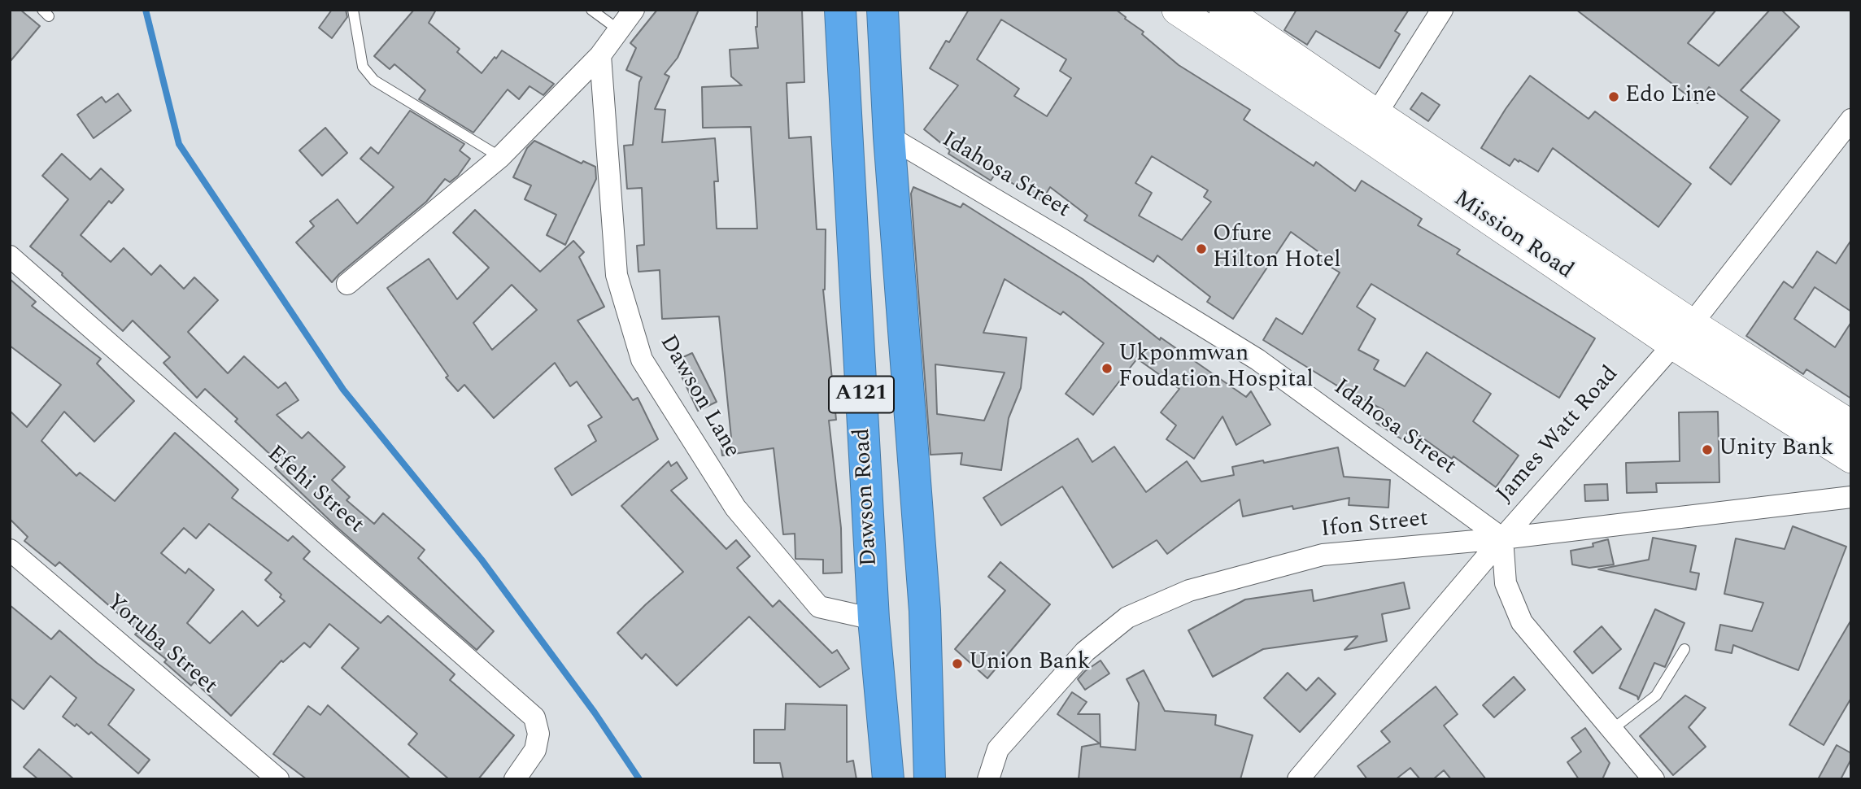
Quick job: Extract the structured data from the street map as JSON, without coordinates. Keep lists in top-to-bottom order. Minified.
{"streets":{"highway":["A121","Dawson Road"],"street":["Idahosa Street","Mission Road","Dawson Lane","James Watt Road","Efehi Street","Ifon Street","Yoruba Street"]},"crossings":[["Idahosa Street","James Watt Road"],["Idahosa Street","Dawson Road"],["Idahosa Street","Ifon Street"],["Mission Road","James Watt Road"],["Dawson Lane","Dawson Road"],["James Watt Road","Ifon Street"]],"places":["Edo Line","Ofure Hilton Hotel","Ukponmwan Foudation Hospital","Unity Bank","Union Bank"]}
